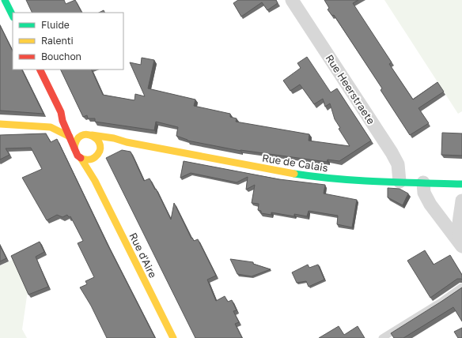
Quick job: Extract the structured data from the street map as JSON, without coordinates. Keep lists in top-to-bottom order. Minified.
{"streets":{"street":["Rue Heerstraete","Rue de Calais","Rue d'Aire"]},"crossings":[["Rue Heerstraete","Rue de Calais"],["Rue de Calais","Rue d'Aire"]],"legend":["Fluide","Ralenti","Bouchon"]}
